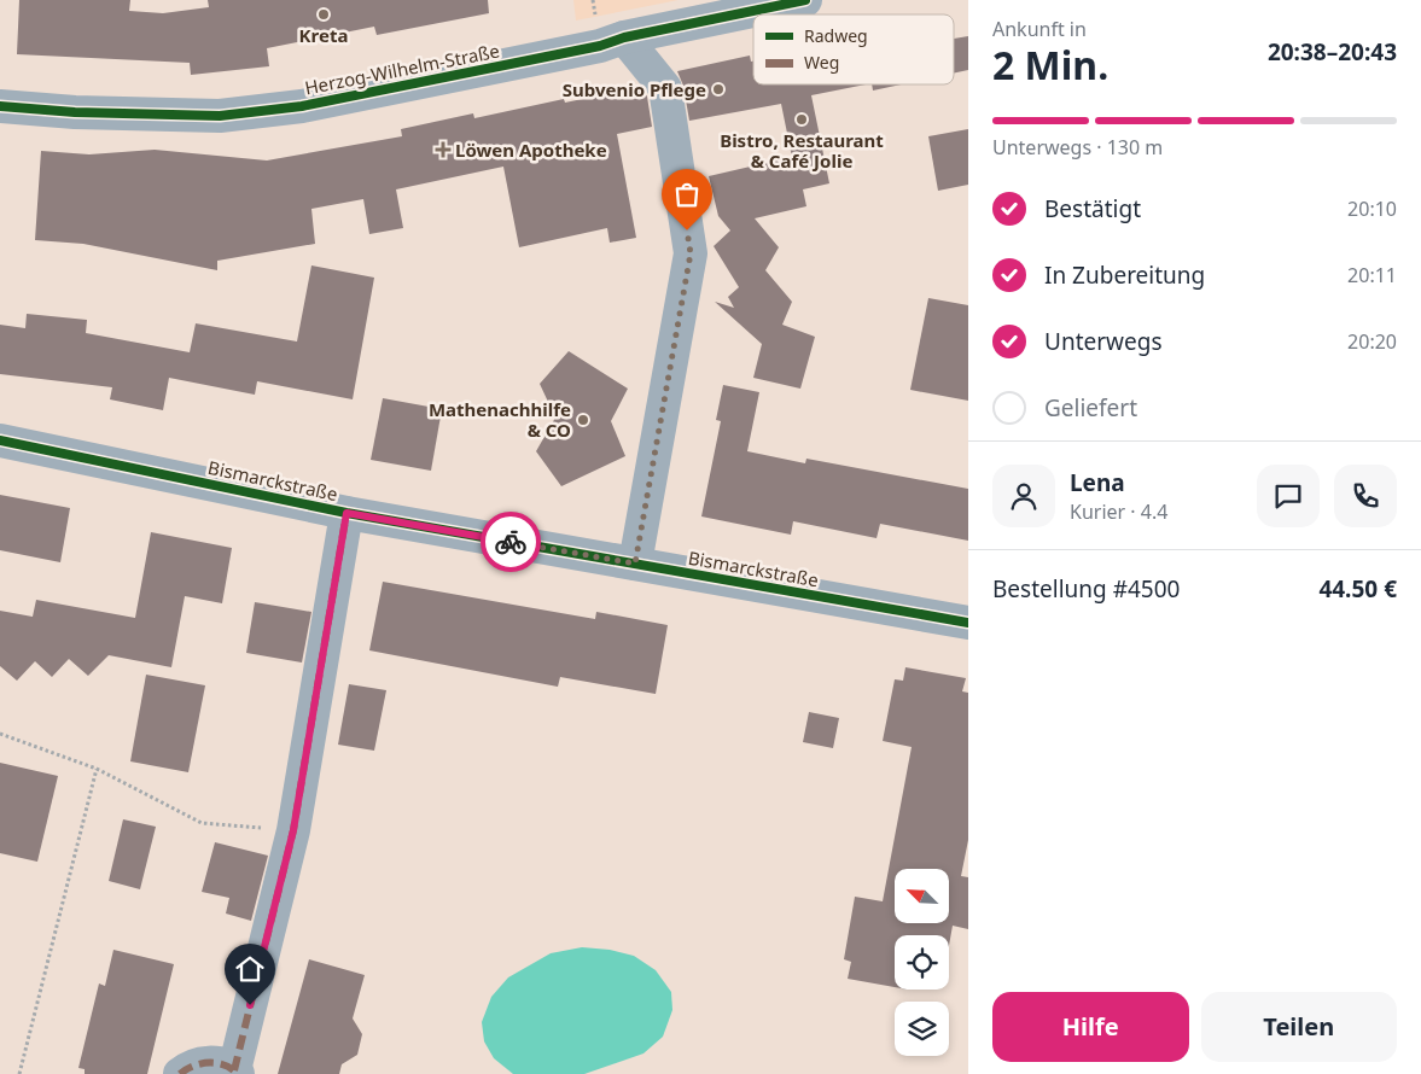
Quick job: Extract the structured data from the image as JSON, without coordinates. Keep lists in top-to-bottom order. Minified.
{"streets":{"street":["Herzog-Wilhelm-Straße","Bismarckstraße"]},"places":{"other":["Kreta","Subvenio Pflege","Bistro, Restaurant & Café Jolie","Mathenachhilfe & CO"],"health":["Löwen Apotheke"]},"legend":["Radweg","Weg"],"north":"top left","page":{"heading":["2 Min.","Ankunft in","20:38–20:43"],"panel":["Lena","Kurier · 4.4","Bestellung #4500","44.50 €"],"bar":"Unterwegs · 130 m","list":[["Bestätigt","20:10"],["In Zubereitung","20:11"],["Unterwegs","20:20"],"Geliefert"],"buttons":["Hilfe","Teilen"]}}
